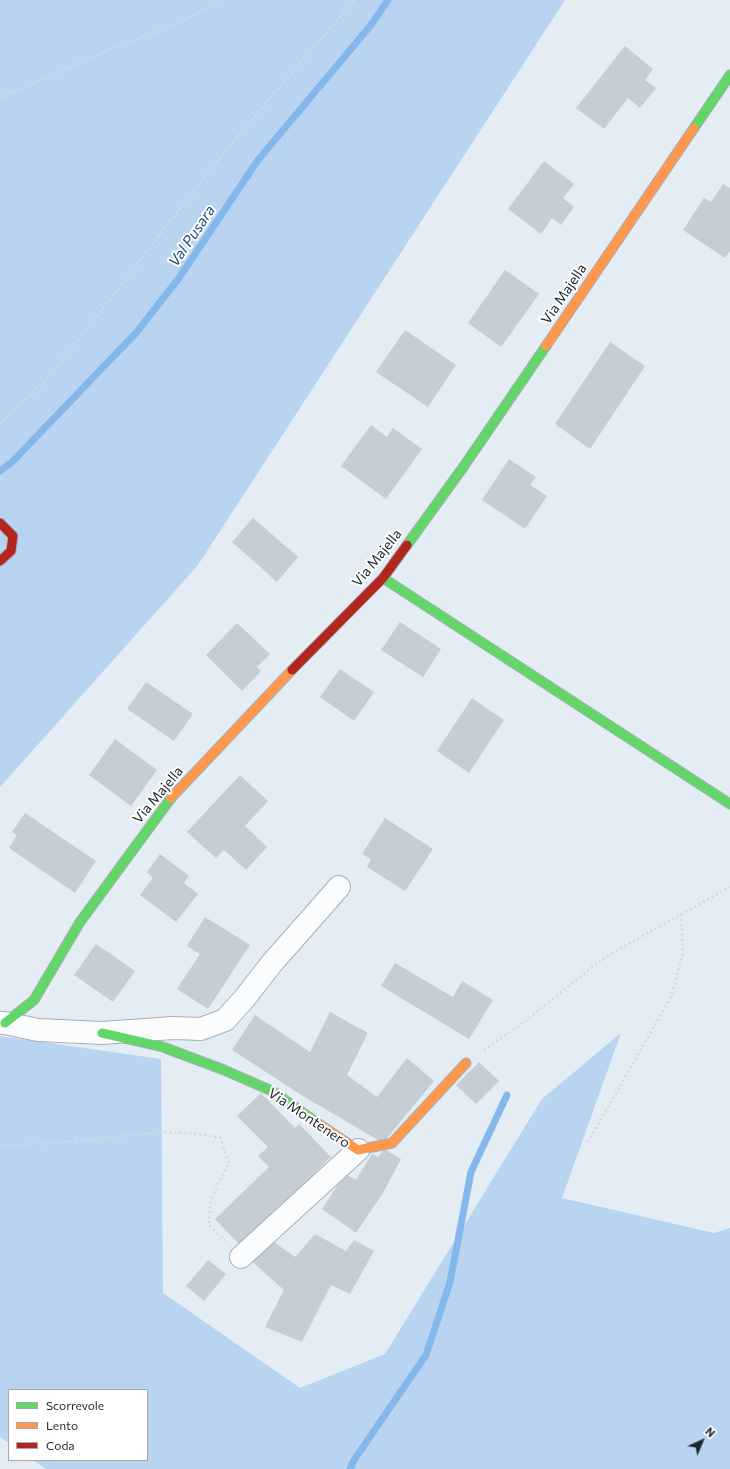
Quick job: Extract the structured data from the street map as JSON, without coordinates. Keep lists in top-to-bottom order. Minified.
{"streets":{"street":["Via Majella","Via Montenero"]},"crossings":[["Via Majella","Via Montenero"]],"water":["Val Pusara"],"legend":["Scorrevole","Lento","Coda"],"north":"top right"}
